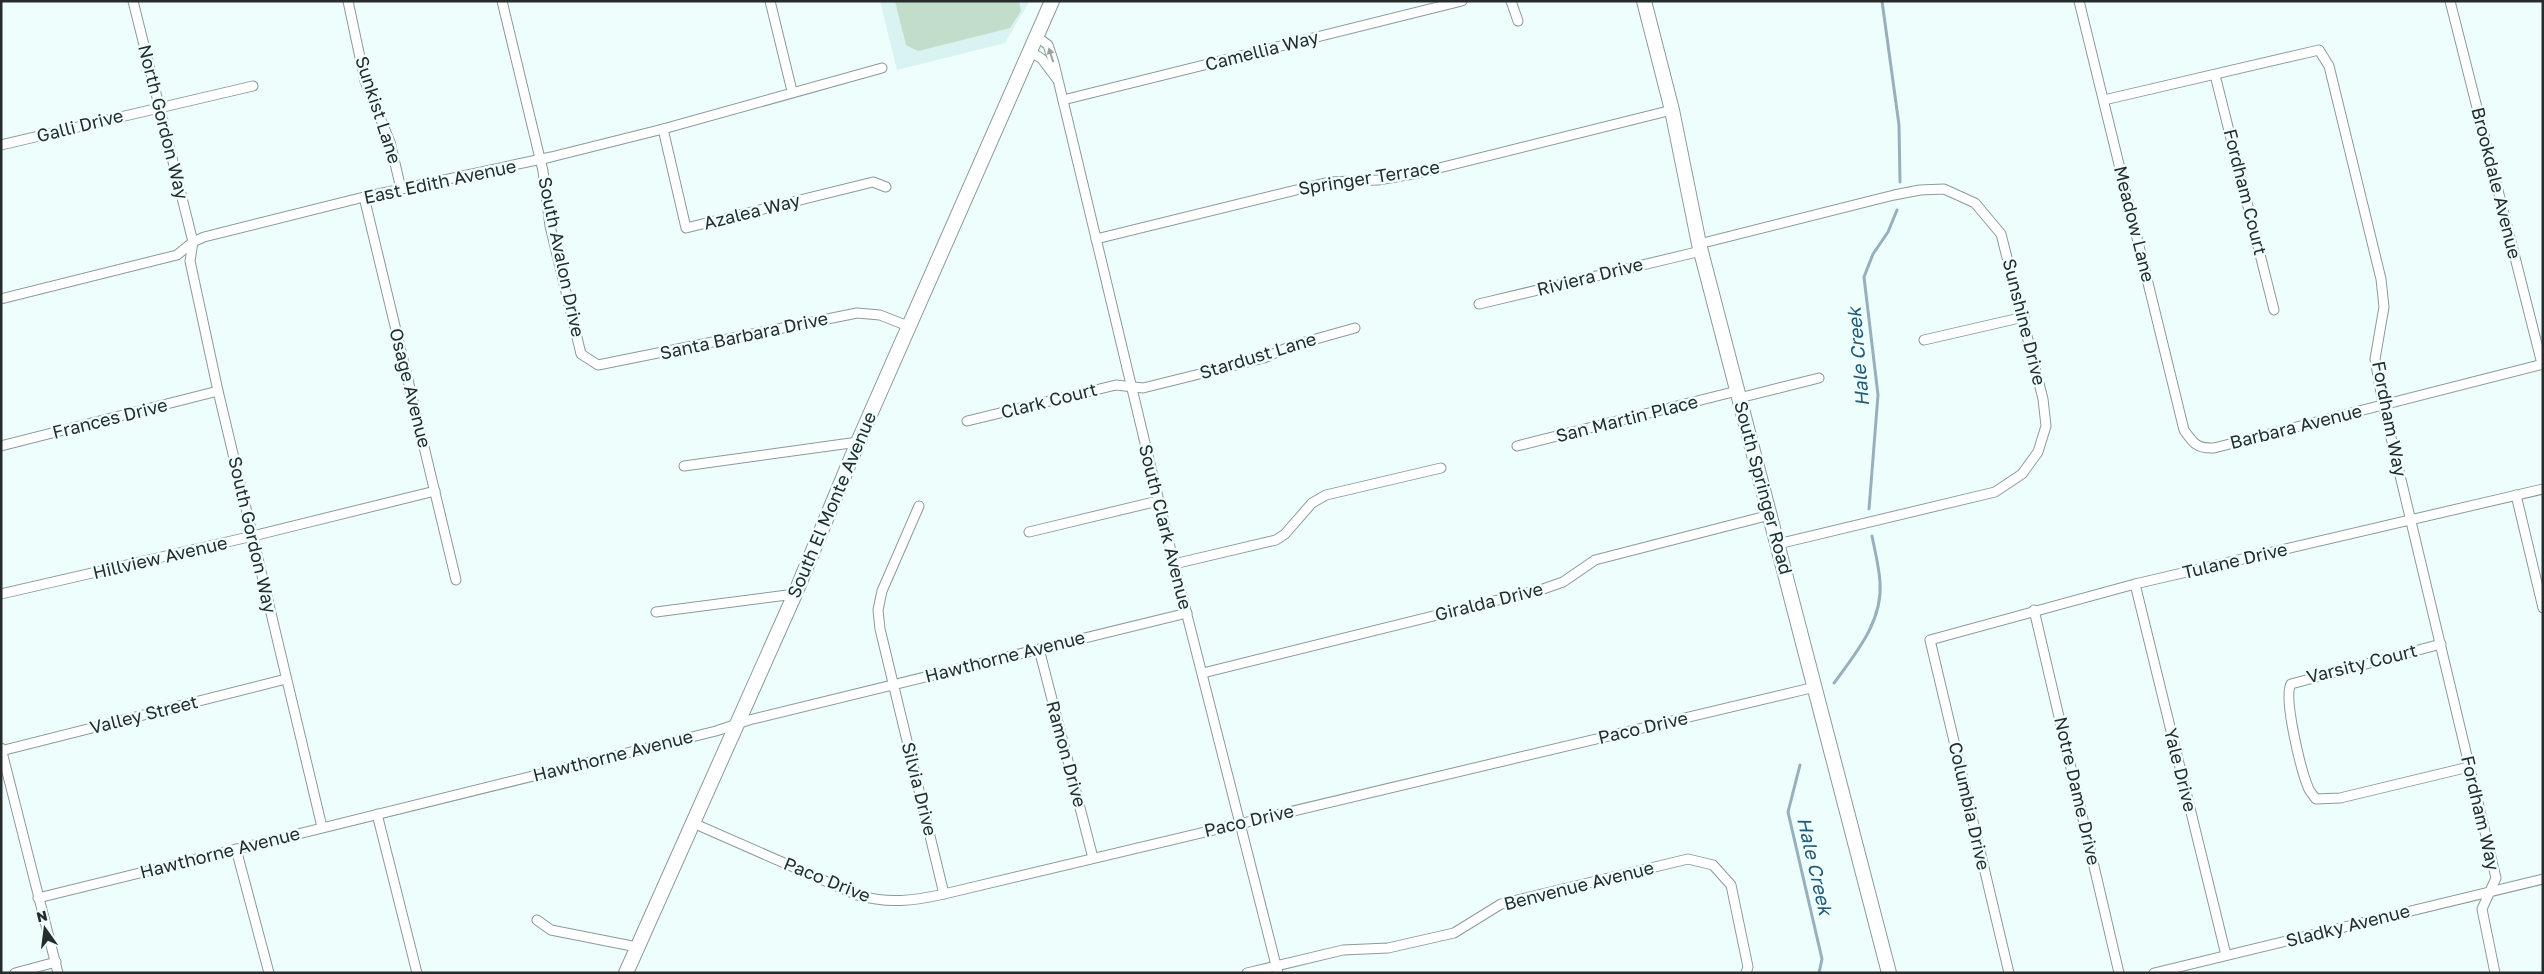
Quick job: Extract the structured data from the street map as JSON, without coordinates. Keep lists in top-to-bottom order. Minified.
{"streets":{"main road":["South Springer Road","South El Monte Avenue"],"street":["Camellia Way","Sunkist Lane","North Gordon Way","Galli Drive","Springer Terrace","East Edith Avenue","Brookdale Avenue","Fordham Court","Azalea Way","Meadow Lane","South Avalon Drive","Riviera Drive","Sunshine Drive","Santa Barbara Drive","Stardust Lane","Osage Avenue","Clark Court","Frances Drive","San Martin Place","Fordham Way","Barbara Avenue","South Clark Avenue","South Gordon Way","Hillview Avenue","Tulane Drive","Giralda Drive","Hawthorne Avenue","Varsity Court","Valley Street","Paco Drive","Ramon Drive","Yale Drive","Silvia Drive","Notre Dame Drive","Columbia Drive","Benvenue Avenue","Sladky Avenue"]},"crossings":[["Camellia Way","South Clark Avenue"],["Sunkist Lane","East Edith Avenue"],["North Gordon Way","Galli Drive"],["North Gordon Way","East Edith Avenue"],["North Gordon Way","South Gordon Way"],["Springer Terrace","South Springer Road"],["Springer Terrace","South Clark Avenue"],["East Edith Avenue","Azalea Way"],["East Edith Avenue","South Avalon Drive"],["East Edith Avenue","Osage Avenue"],["East Edith Avenue","South Gordon Way"],["Brookdale Avenue","Barbara Avenue"],["Fordham Court","Fordham Way"],["Meadow Lane","Fordham Way"],["Meadow Lane","Barbara Avenue"],["South Avalon Drive","Santa Barbara Drive"],["Riviera Drive","Sunshine Drive"],["Riviera Drive","South Springer Road"],["Sunshine Drive","South Springer Road"],["Santa Barbara Drive","South El Monte Avenue"],["Stardust Lane","Clark Court"],["Stardust Lane","South Clark Avenue"],["Osage Avenue","Hillview Avenue"],["Clark Court","South Clark Avenue"],["Frances Drive","South Gordon Way"],["San Martin Place","South Springer Road"],["Fordham Way","Barbara Avenue"],["Fordham Way","Tulane Drive"],["Fordham Way","Varsity Court"],["Fordham Way","Sladky Avenue"],["South Springer Road","Giralda Drive"],["South Springer Road","Paco Drive"],["South El Monte Avenue","South Clark Avenue"],["South El Monte Avenue","Hawthorne Avenue"],["South El Monte Avenue","Paco Drive"],["South Clark Avenue","Giralda Drive"],["South Clark Avenue","Hawthorne Avenue"],["South Clark Avenue","Paco Drive"],["South Clark Avenue","Benvenue Avenue"],["South Gordon Way","Hillview Avenue"],["South Gordon Way","Hawthorne Avenue"],["South Gordon Way","Valley Street"],["Tulane Drive","Yale Drive"],["Tulane Drive","Notre Dame Drive"],["Tulane Drive","Columbia Drive"],["Hawthorne Avenue","Ramon Drive"],["Hawthorne Avenue","Silvia Drive"],["Paco Drive","Ramon Drive"],["Paco Drive","Silvia Drive"],["Yale Drive","Sladky Avenue"]],"water":["Hale Creek"],"north":"top"}
